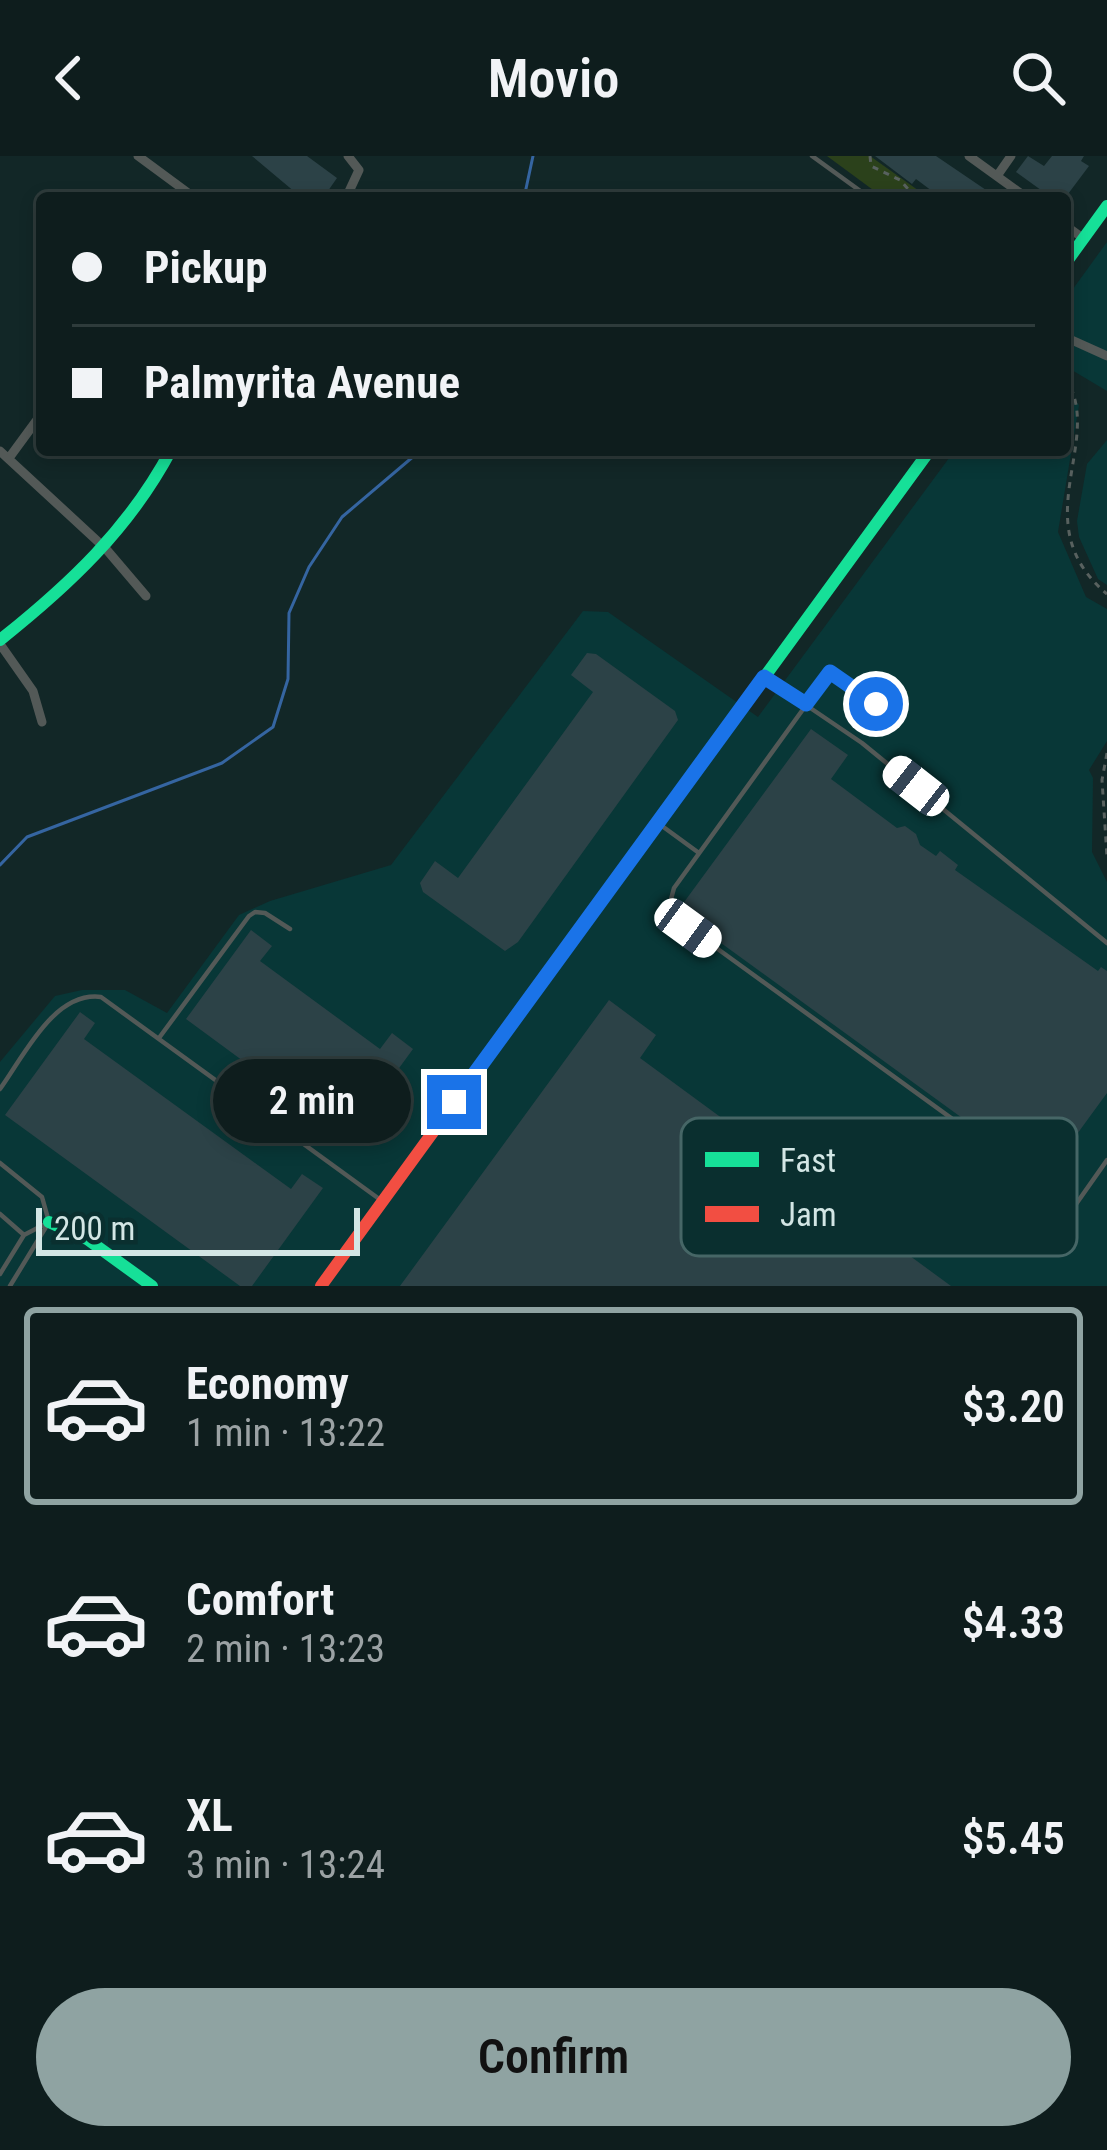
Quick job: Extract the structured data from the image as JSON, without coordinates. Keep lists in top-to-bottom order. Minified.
{"legend":["Fast","Jam"],"scale_bar":"200 m","page":{"header":"Movio","banner":["Pickup","Palmyrita Avenue"],"bubble":"2 min","scale":"200 m","list":[{"name":"Economy","note":"1 min · 13:22","value":"$3.20"},{"name":"Comfort","note":"2 min · 13:23","value":"$4.33"},{"name":"XL","note":"3 min · 13:24","value":"$5.45"}],"buttons":"Confirm"}}
